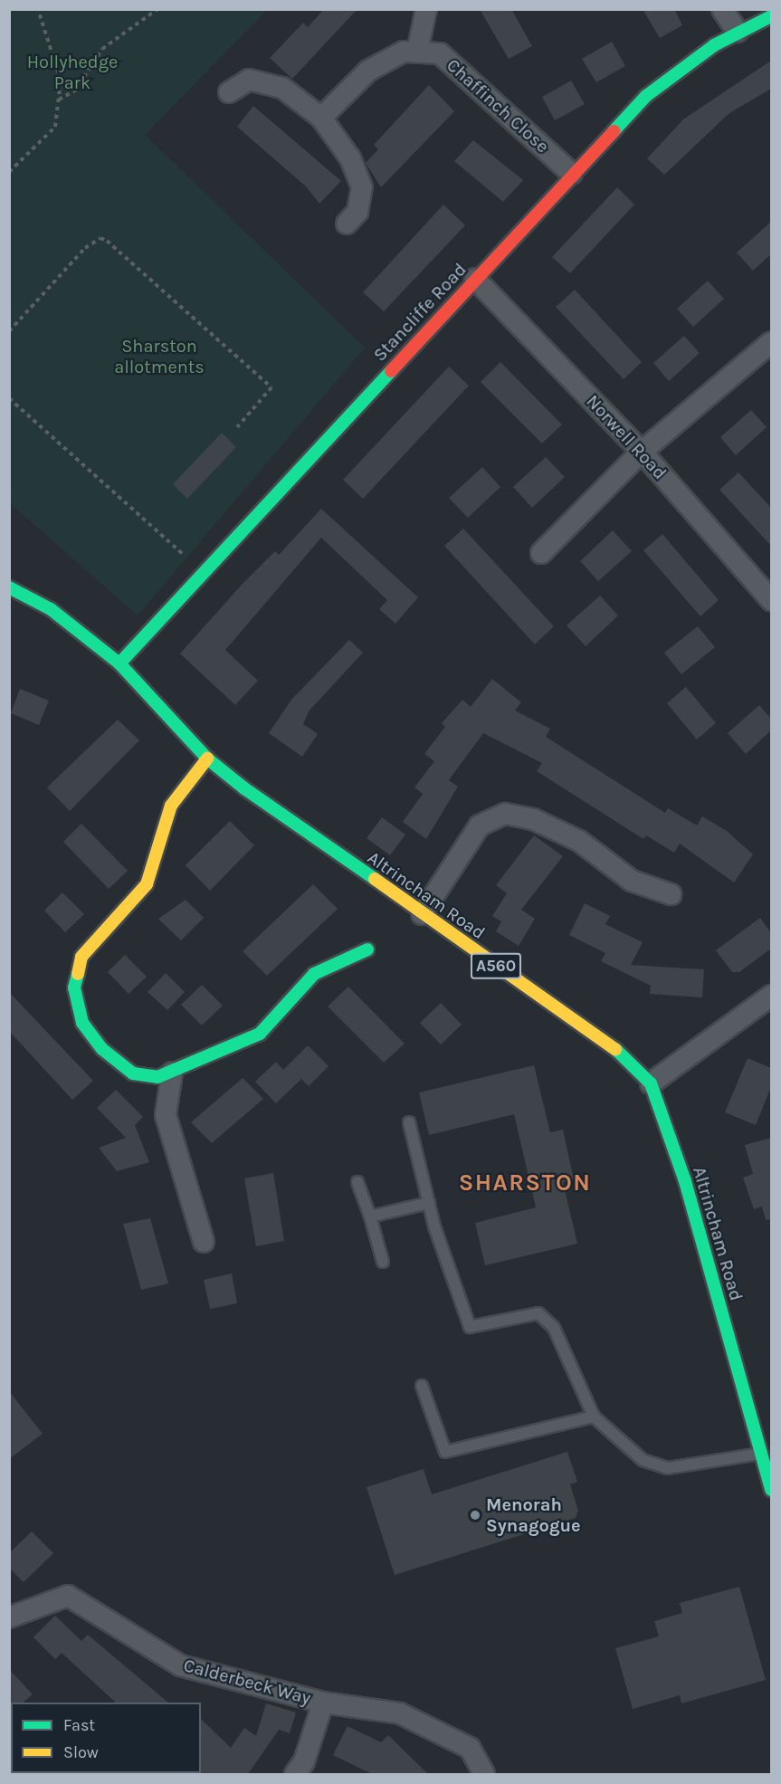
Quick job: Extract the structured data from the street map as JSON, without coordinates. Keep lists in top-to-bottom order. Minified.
{"streets":{"street":["Chaffinch Close","Stancliffe Road","Norwell Road","Altrincham Road","A560","Calderbeck Way"]},"crossings":[["Chaffinch Close","Stancliffe Road"],["Stancliffe Road","Norwell Road"],["Stancliffe Road","Altrincham Road"]],"districts":["SHARSTON"],"parks":["Hollyhedge Park","Sharston allotments"],"places":["Menorah Synagogue"],"legend":["Fast","Slow"]}
